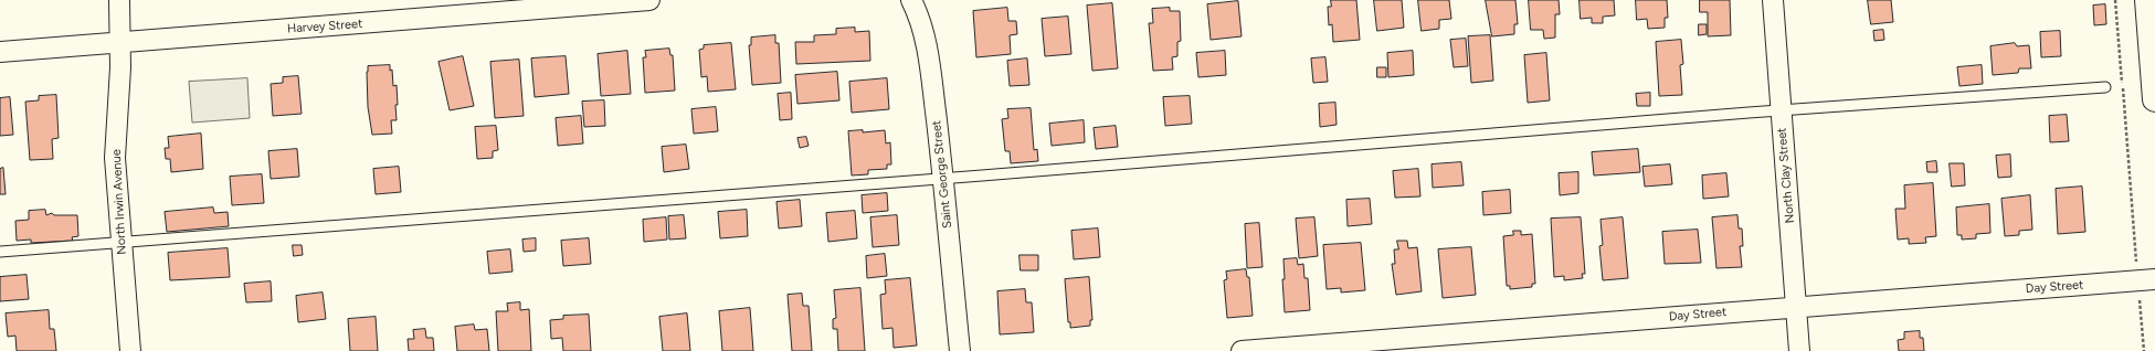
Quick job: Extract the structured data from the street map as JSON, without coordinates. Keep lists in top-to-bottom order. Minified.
{"streets":{"street":["Harvey Street","Saint George Street","North Clay Street","North Irwin Avenue","Day Street"]},"crossings":[["Harvey Street","North Irwin Avenue"],["North Clay Street","Day Street"]]}
